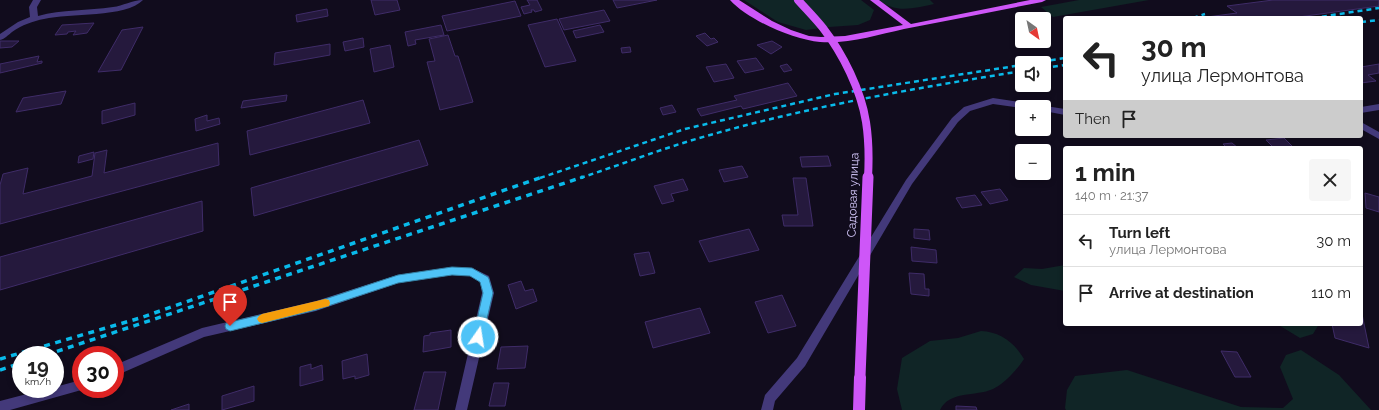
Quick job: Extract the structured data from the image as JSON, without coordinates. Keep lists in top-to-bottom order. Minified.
{"streets":{"main road":["Садовая улица"]},"north":"bottom right","page":{"map_buttons":["+","−"],"turn":["30 m","улица Лермонтова"],"then":"Then","heading":["1 min","140 m · 21:37"],"list":[{"name":"Turn left","note":"улица Лермонтова","value":"30 m"},{"name":"Arrive at destination","value":"110 m"}],"speed":"19 km/h","limit":"30"}}
